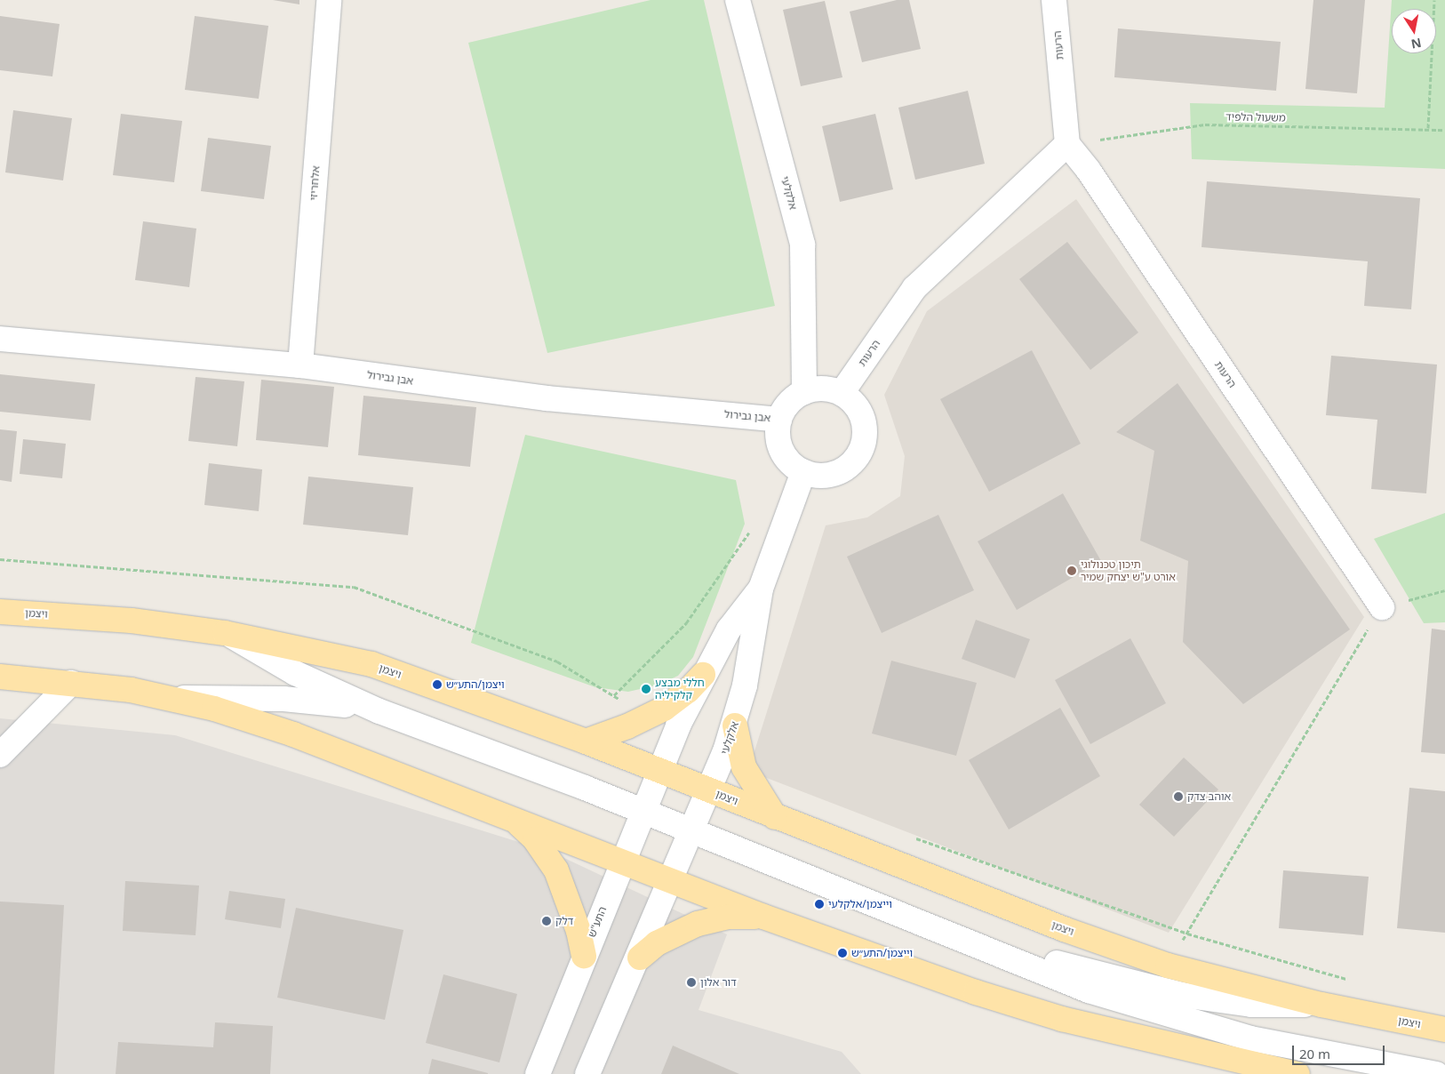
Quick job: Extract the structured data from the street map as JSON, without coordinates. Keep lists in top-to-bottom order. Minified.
{"streets":{"main road":["ויצמן"],"street":["הרעות","אלחריזי","אלקלעי","אבן גבירול","התע\"ש"],"path":["משעול הלפיד"]},"crossings":[["הרעות","משעול הלפיד"],["הרעות","אלקלעי"],["הרעות","אבן גבירול"],["אלחריזי","אבן גבירול"],["אלקלעי","אבן גבירול"],["אלקלעי","ויצמן"],["אלקלעי","התע\"ש"],["ויצמן","התע\"ש"]],"places":["תיכון טכנולוגי אורט ע\"ש יצחק שמיר","ויצמן/התע״ש","חללי מבצע קלקיליה","אוהב צדק","וייצמן/אלקלעי","דלק","וייצמן/התע״ש","דור אלון"],"scale_bar":"20 m","north":"bottom"}
